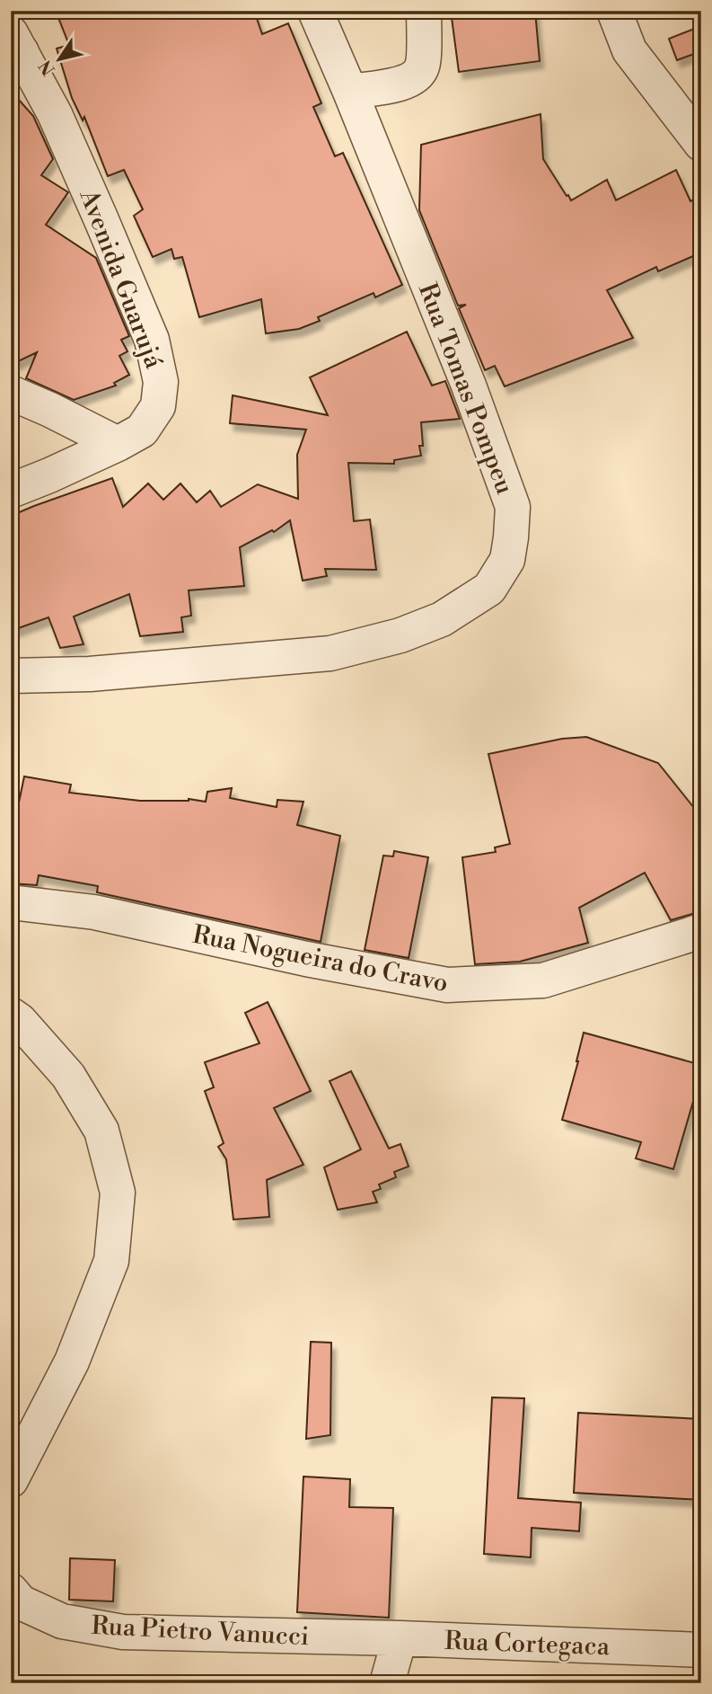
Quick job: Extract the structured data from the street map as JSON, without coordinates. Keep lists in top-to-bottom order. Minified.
{"streets":{"street":["Avenida Guarujá","Rua Tomas Pompeu","Rua Nogueira do Cravo","Rua Pietro Vanucci","Rua Cortegaca"]},"crossings":[["Rua Pietro Vanucci","Rua Cortegaca"]],"north":"bottom left"}
